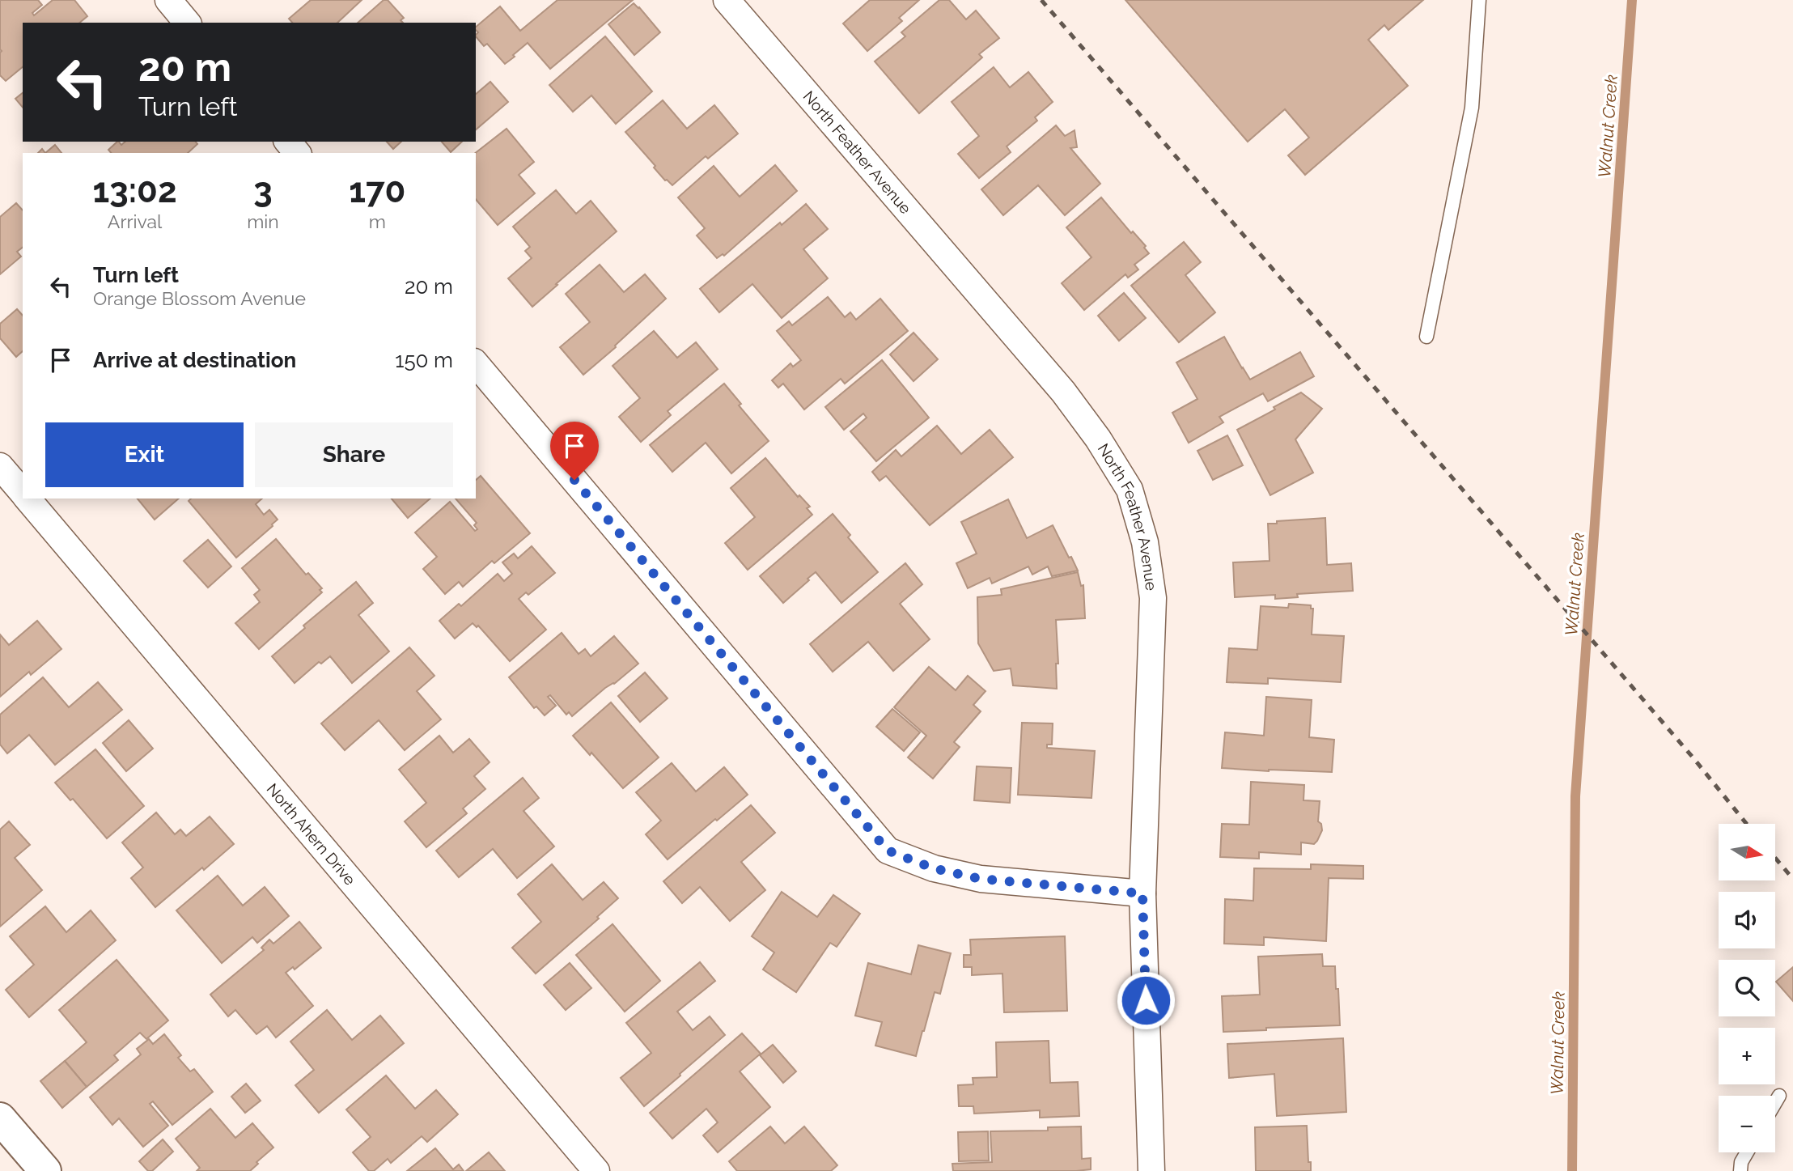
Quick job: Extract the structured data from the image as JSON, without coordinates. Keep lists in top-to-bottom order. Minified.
{"streets":{"street":["North Feather Avenue","North Ahern Drive"]},"water":["Walnut Creek"],"north":"right","page":{"turn":["20 m","Turn left"],"eta":["13:02","Arrival","3","min","170","m"],"list":[{"name":"Turn left","note":"Orange Blossom Avenue","value":"20 m"},{"name":"Arrive at destination","value":"150 m"}],"buttons":["Exit","Share"],"map_buttons":["+","−"]}}
